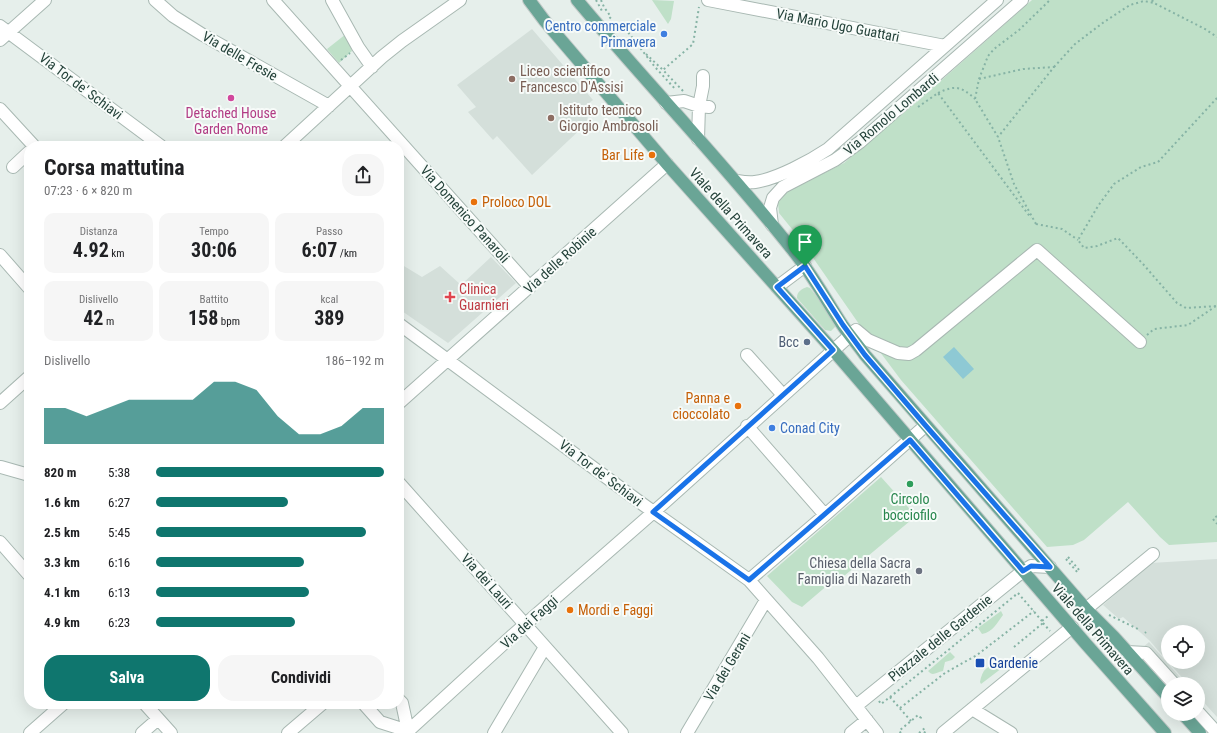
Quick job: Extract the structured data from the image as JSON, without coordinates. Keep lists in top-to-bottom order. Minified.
{"streets":{"main road":["Viale della Primavera"],"street":["Via Mario Ugo Guattari","Via delle Fresie","Via Tor de' Schiavi","Via Romolo Lombardi","Via Domenico Panaroli","Via delle Robinie","Via dei Lauri","Via dei Faggi","Piazzale delle Gardenie","Via dei Gerani"]},"crossings":[["Via Mario Ugo Guattari","Via Romolo Lombardi"],["Via Tor de' Schiavi","Via delle Robinie"],["Via Tor de' Schiavi","Via dei Faggi"],["Via Tor de' Schiavi","Piazzale delle Gardenie"],["Via Tor de' Schiavi","Via dei Gerani"],["Via Romolo Lombardi","Viale della Primavera"],["Viale della Primavera","Via delle Robinie"],["Viale della Primavera","Via dei Faggi"],["Viale della Primavera","Piazzale delle Gardenie"],["Via Domenico Panaroli","Via delle Robinie"],["Via dei Lauri","Via dei Faggi"]],"places":{"other":["Centro commerciale Primavera","Liceo scientifico Francesco D'Assisi","Detached House Garden Rome","Istituto tecnico Giorgio Ambrosoli","Bar Life","Proloco DOL","Bcc","Panna e cioccolato","Conad City","Circolo bocciofilo","Chiesa della Sacra Famiglia di Nazareth","Mordi e Faggi"],"health":["Clinica Guarnieri"],"transit":["Gardenie"]},"page":{"heading":["Corsa mattutina","07:23 · 6 × 820 m"],"stats":[["Distanza","4.92 km"],["Tempo","30:06"],["Passo","6:07 /km"],["Dislivello","42 m"],["Battito","158 bpm"],["kcal","389"]],"chart":["Dislivello","186–192 m"],"list":[{"name":"820 m","note":"5:38"},{"name":"1.6 km","note":"6:27"},{"name":"2.5 km","note":"5:45"},{"name":"3.3 km","note":"6:16"},{"name":"4.1 km","note":"6:13"},{"name":"4.9 km","note":"6:23"}],"buttons":["Salva","Condividi"]}}
